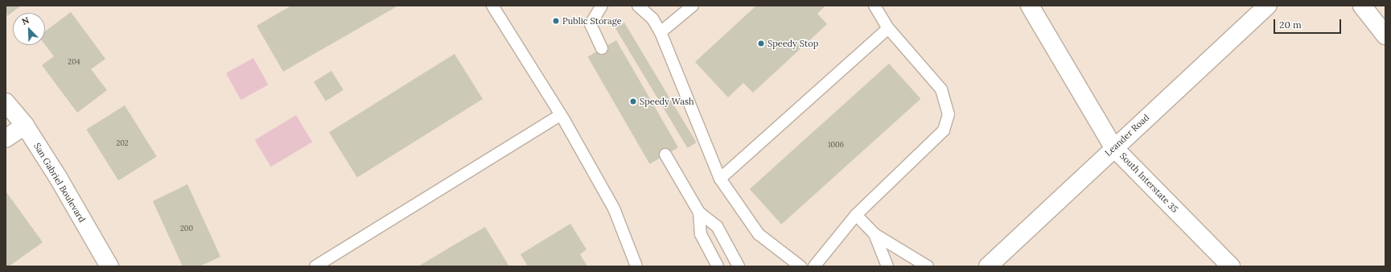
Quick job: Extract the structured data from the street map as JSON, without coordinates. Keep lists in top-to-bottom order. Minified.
{"streets":{"main road":["Leander Road","San Gabriel Boulevard","South Interstate 35"]},"crossings":[["Leander Road","South Interstate 35"]],"places":["Public Storage","Speedy Stop","Speedy Wash"],"house_numbers":["204","202","1006","200"],"scale_bar":"20 m","north":"top left"}
